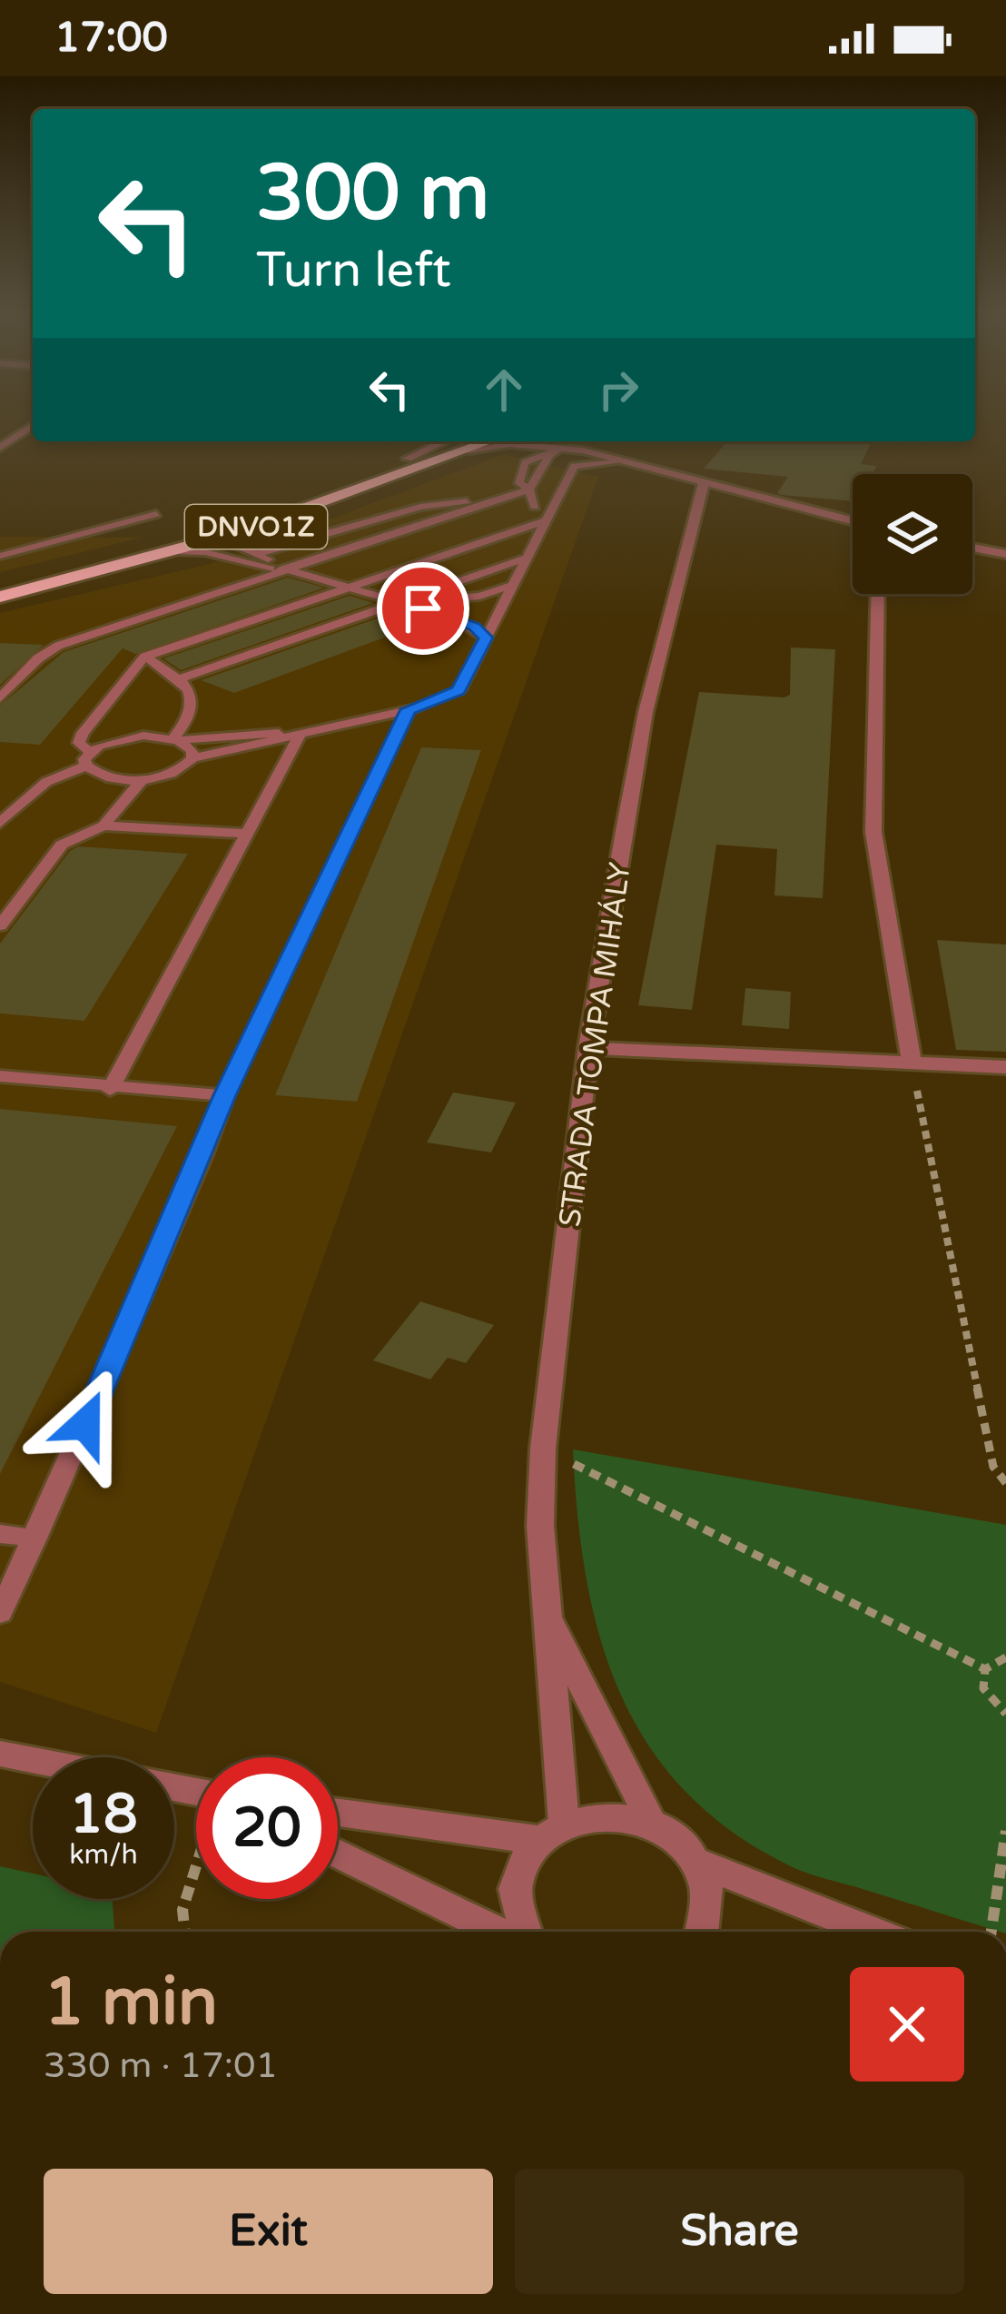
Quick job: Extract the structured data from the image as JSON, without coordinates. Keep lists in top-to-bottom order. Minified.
{"streets":{"highway":["DNVO1Z"],"street":["STRADA TOMPA MIHÁLY"]},"page":{"status":"17:00","turn":["300 m","Turn left"],"speed":"18 km/h","limit":"20","heading":["1 min","330 m · 17:01"],"buttons":["Exit","Share"]}}
